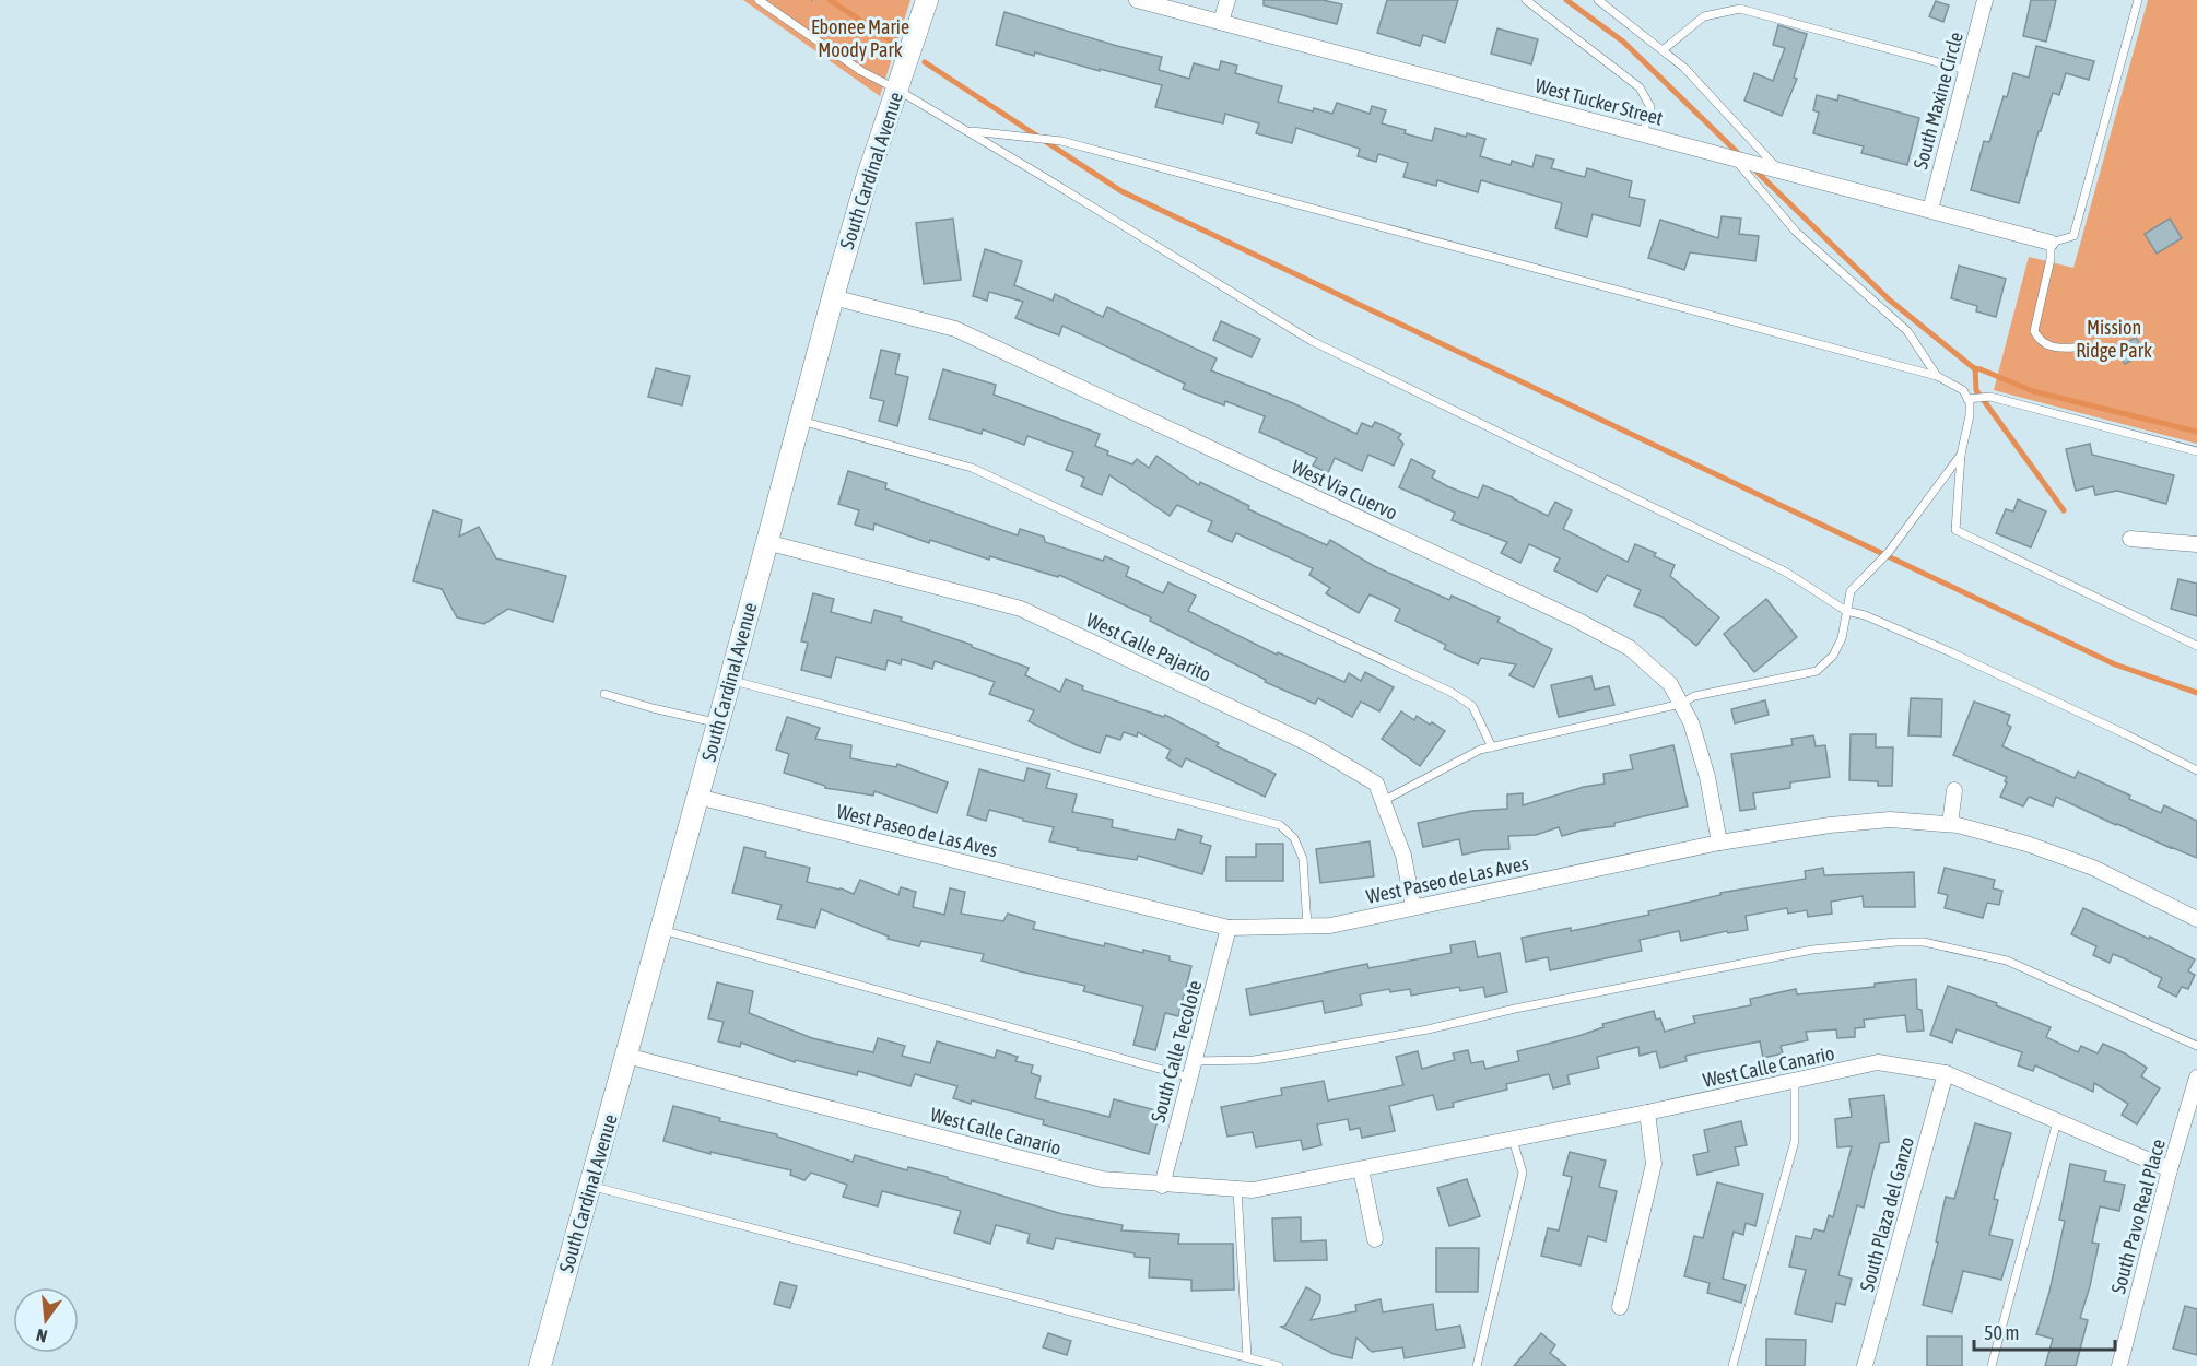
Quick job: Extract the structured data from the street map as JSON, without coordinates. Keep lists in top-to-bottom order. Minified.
{"streets":{"main road":["South Cardinal Avenue"],"street":["South Maxine Circle","West Tucker Street","West Via Cuervo","West Calle Pajarito","West Paseo de Las Aves","South Calle Tecolote","West Calle Canario","South Plaza del Ganzo","South Pavo Real Place"]},"crossings":[["South Maxine Circle","West Tucker Street"],["South Cardinal Avenue","West Via Cuervo"],["South Cardinal Avenue","West Calle Pajarito"],["South Cardinal Avenue","West Paseo de Las Aves"],["South Cardinal Avenue","West Calle Canario"],["West Via Cuervo","West Paseo de Las Aves"],["West Calle Pajarito","West Paseo de Las Aves"],["West Paseo de Las Aves","South Calle Tecolote"],["South Calle Tecolote","West Calle Canario"],["West Calle Canario","South Plaza del Ganzo"],["West Calle Canario","South Pavo Real Place"]],"parks":["Ebonee Marie Moody Park","Mission Ridge Park"],"scale_bar":"50 m","north":"bottom"}
